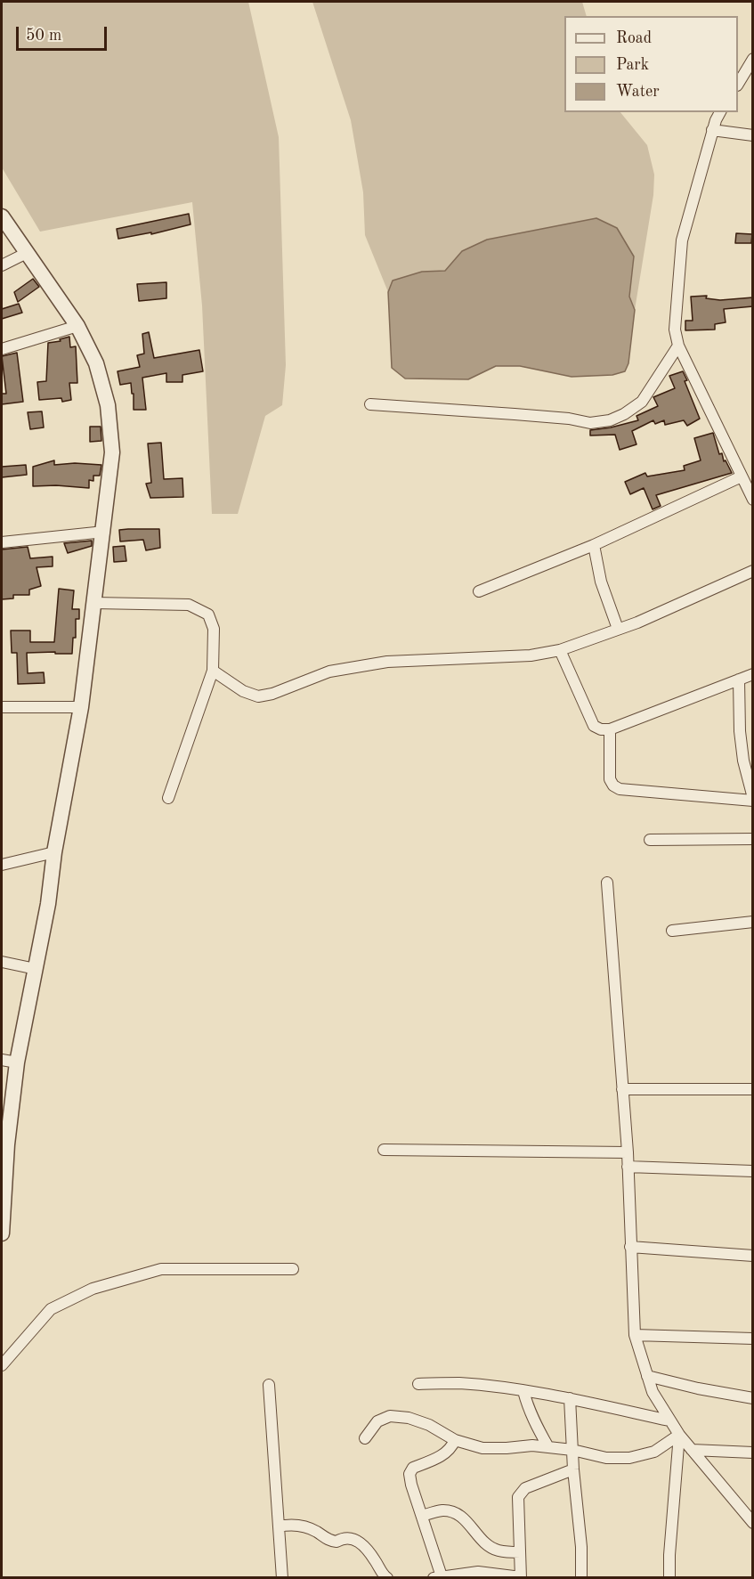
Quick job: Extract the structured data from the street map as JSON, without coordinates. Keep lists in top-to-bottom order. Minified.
{"legend":["Road","Park","Water"],"scale_bar":"50 m"}
